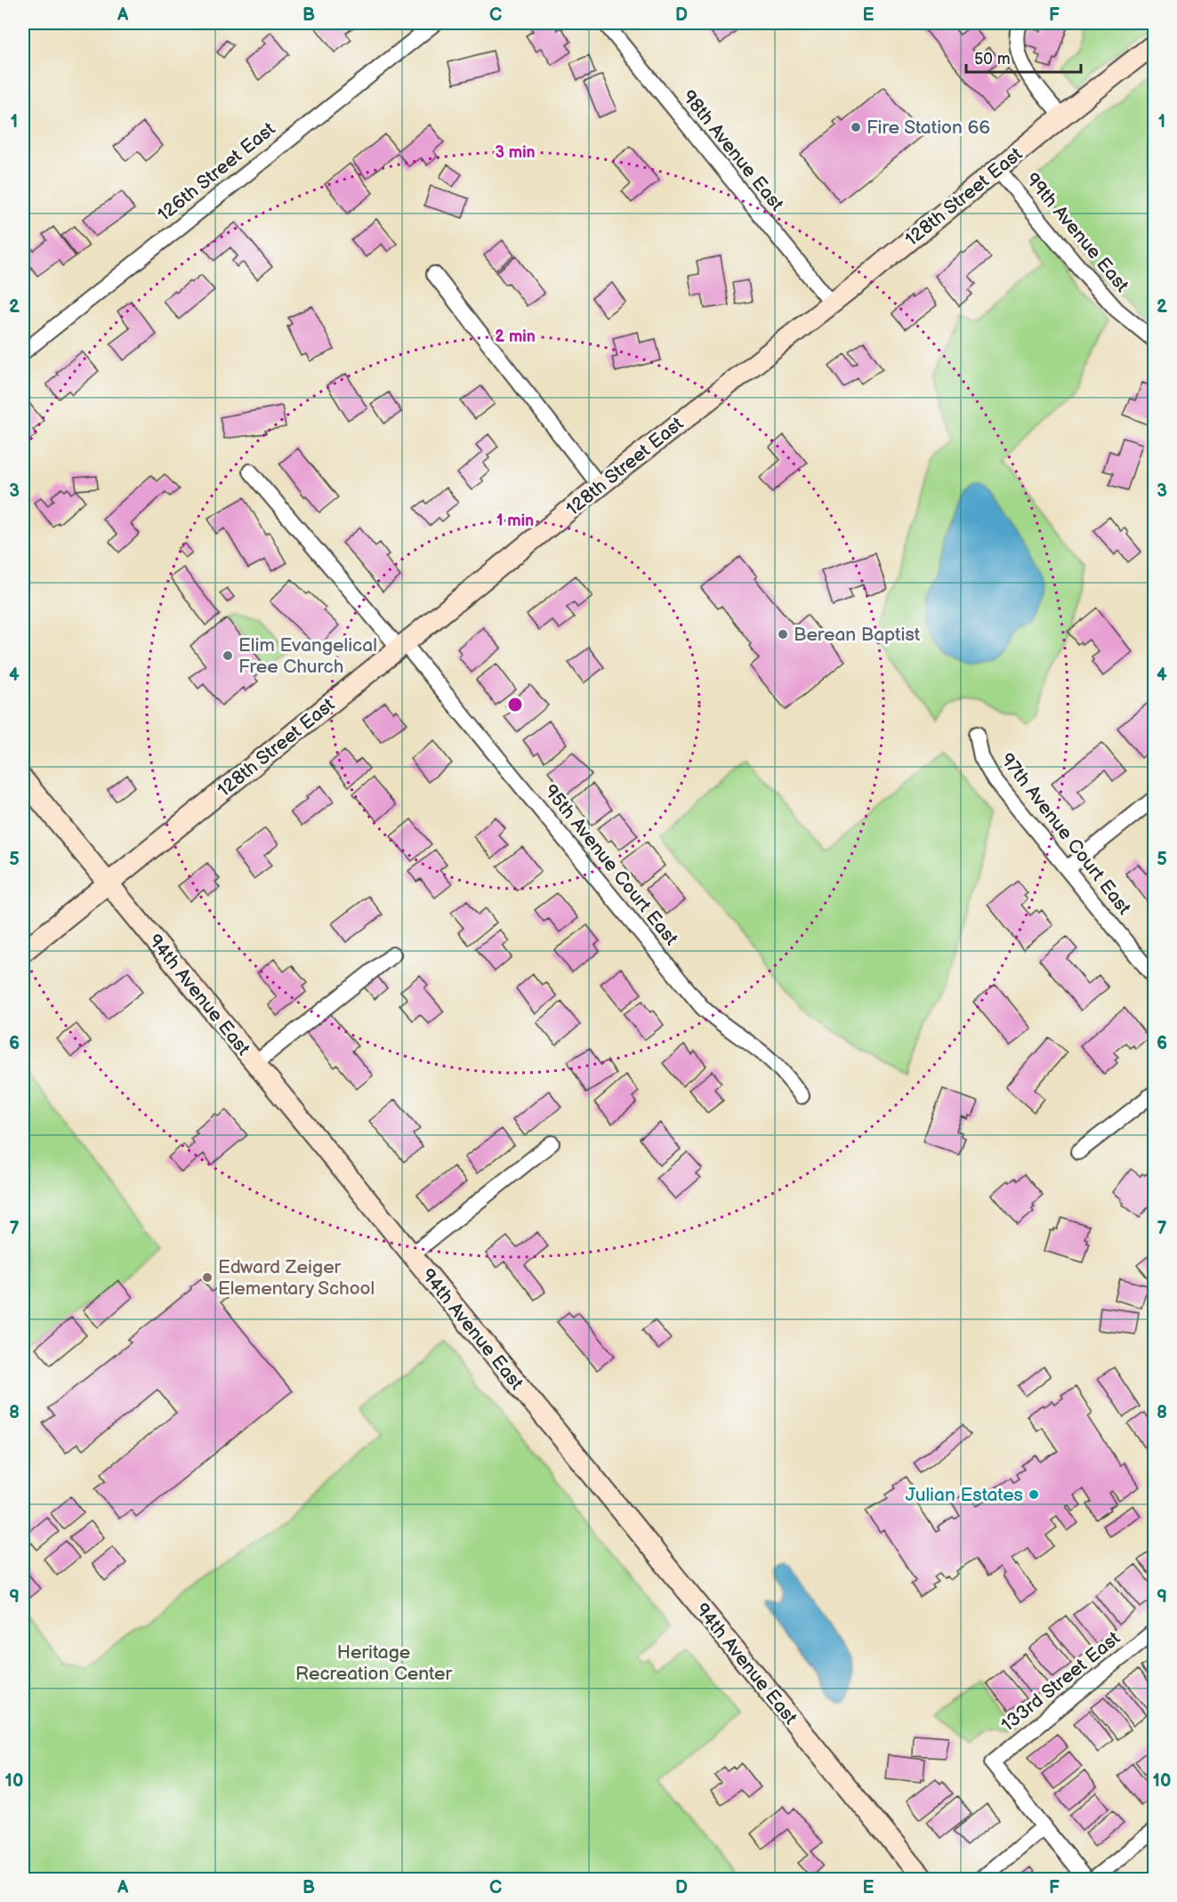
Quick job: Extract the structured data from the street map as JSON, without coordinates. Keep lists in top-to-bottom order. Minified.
{"streets":{"street":["98th Avenue East","126th Street East","128th Street East","99th Avenue East","97th Avenue Court East","95th Avenue Court East","94th Avenue East","133rd Street East"]},"crossings":[["98th Avenue East","128th Street East"],["128th Street East","99th Avenue East"],["128th Street East","95th Avenue Court East"],["128th Street East","94th Avenue East"]],"parks":["Heritage Recreation Center"],"places":["Fire Station 66","Berean Baptist","Elim Evangelical Free Church","Edward Zeiger Elementary School","Julian Estates"],"scale_bar":"50 m","grid":{"columns":["A","B","C","D","E","F"],"rows":["1","2","3","4","5","6","7","8","9","10"]},"rings":["3 min","2 min","1 min"]}
